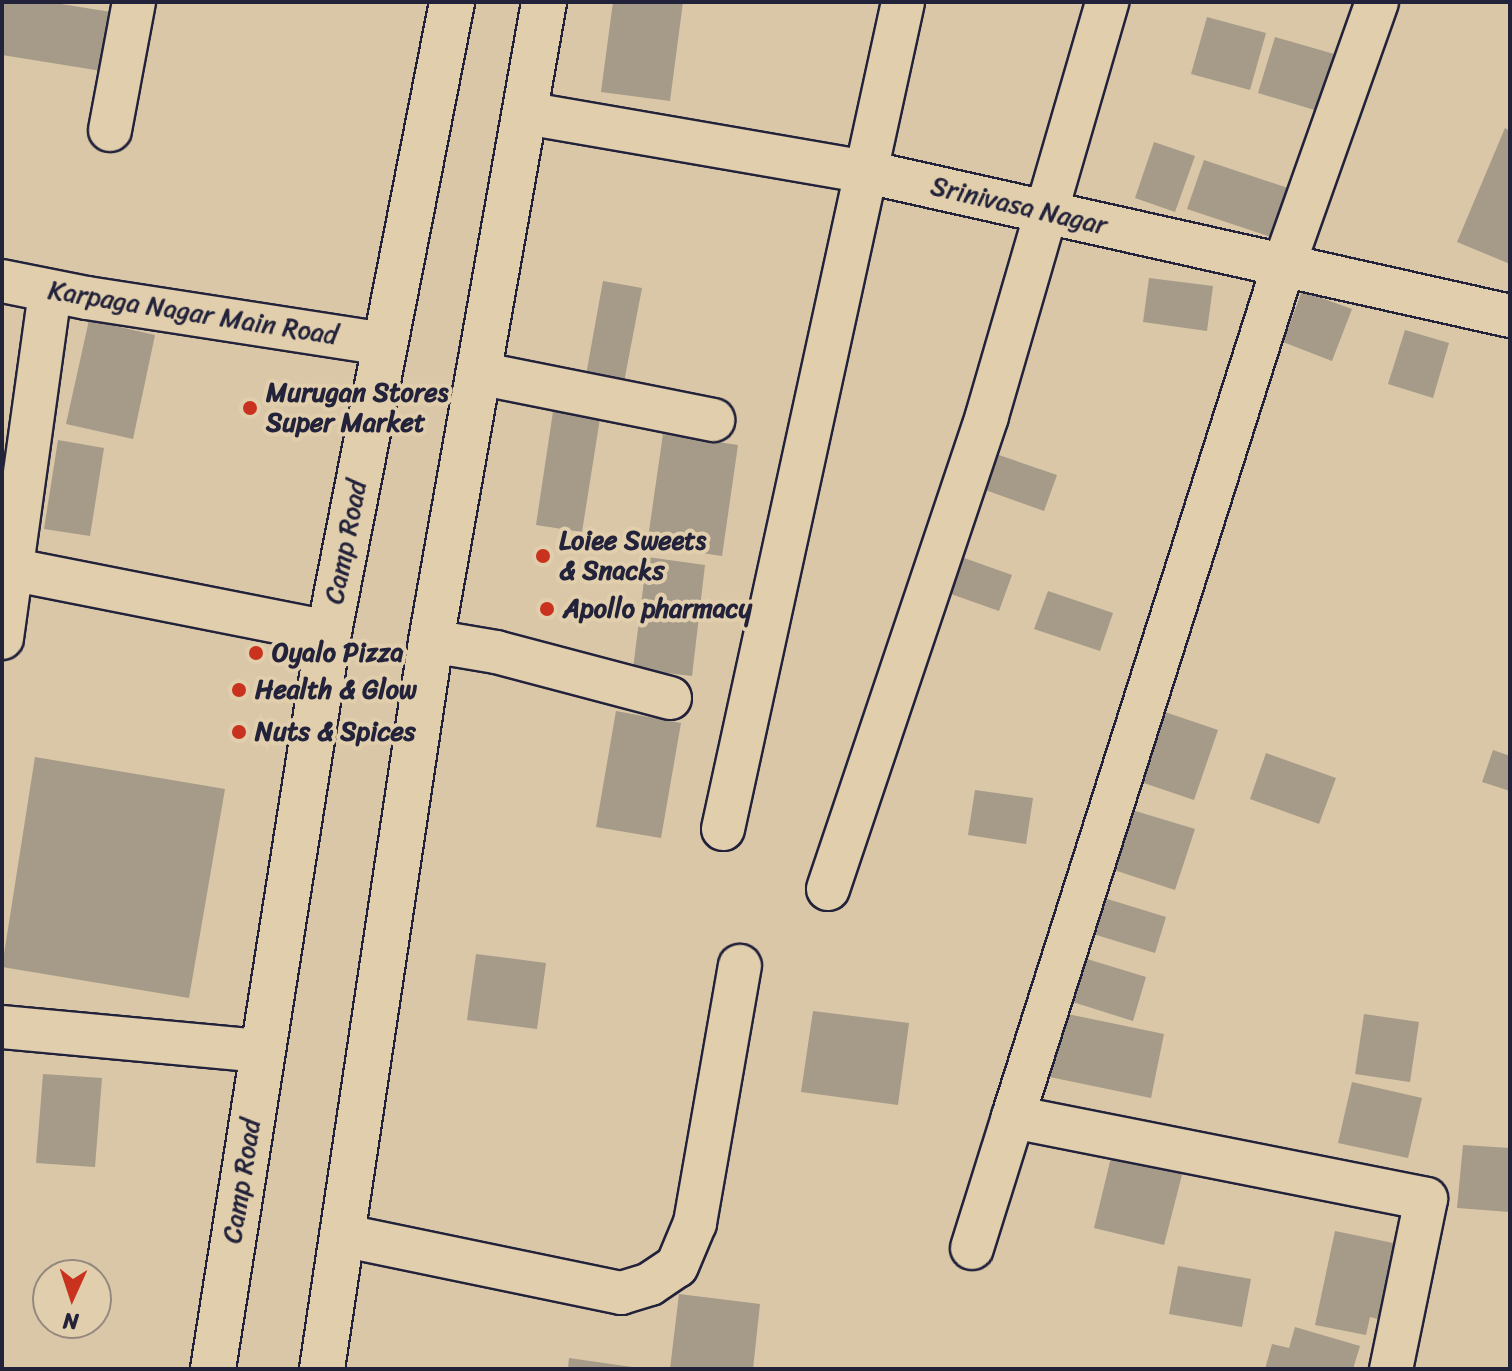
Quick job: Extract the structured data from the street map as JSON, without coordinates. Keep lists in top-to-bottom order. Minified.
{"streets":{"main road":["Camp Road"],"street":["Srinivasa Nagar","Karpaga Nagar Main Road"]},"crossings":[["Karpaga Nagar Main Road","Camp Road"]],"places":["Murugan Stores Super Market","Loiee Sweets & Snacks","Apollo pharmacy","Oyalo Pizza","Health & Glow","Nuts & Spices"],"north":"bottom"}
